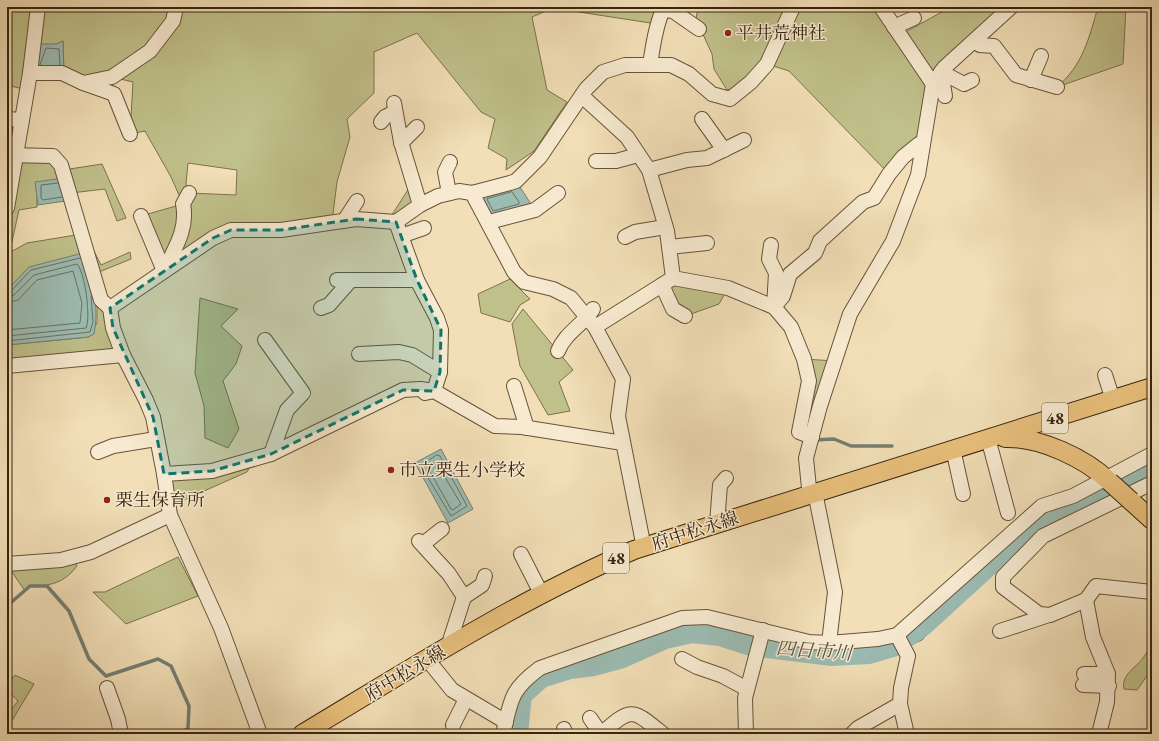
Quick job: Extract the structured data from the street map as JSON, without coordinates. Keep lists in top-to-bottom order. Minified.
{"streets":{"main road":["48","府中松永線"]},"water":["四日市川"],"places":["平井荒神社","市立栗生小学校","栗生保育所"]}
